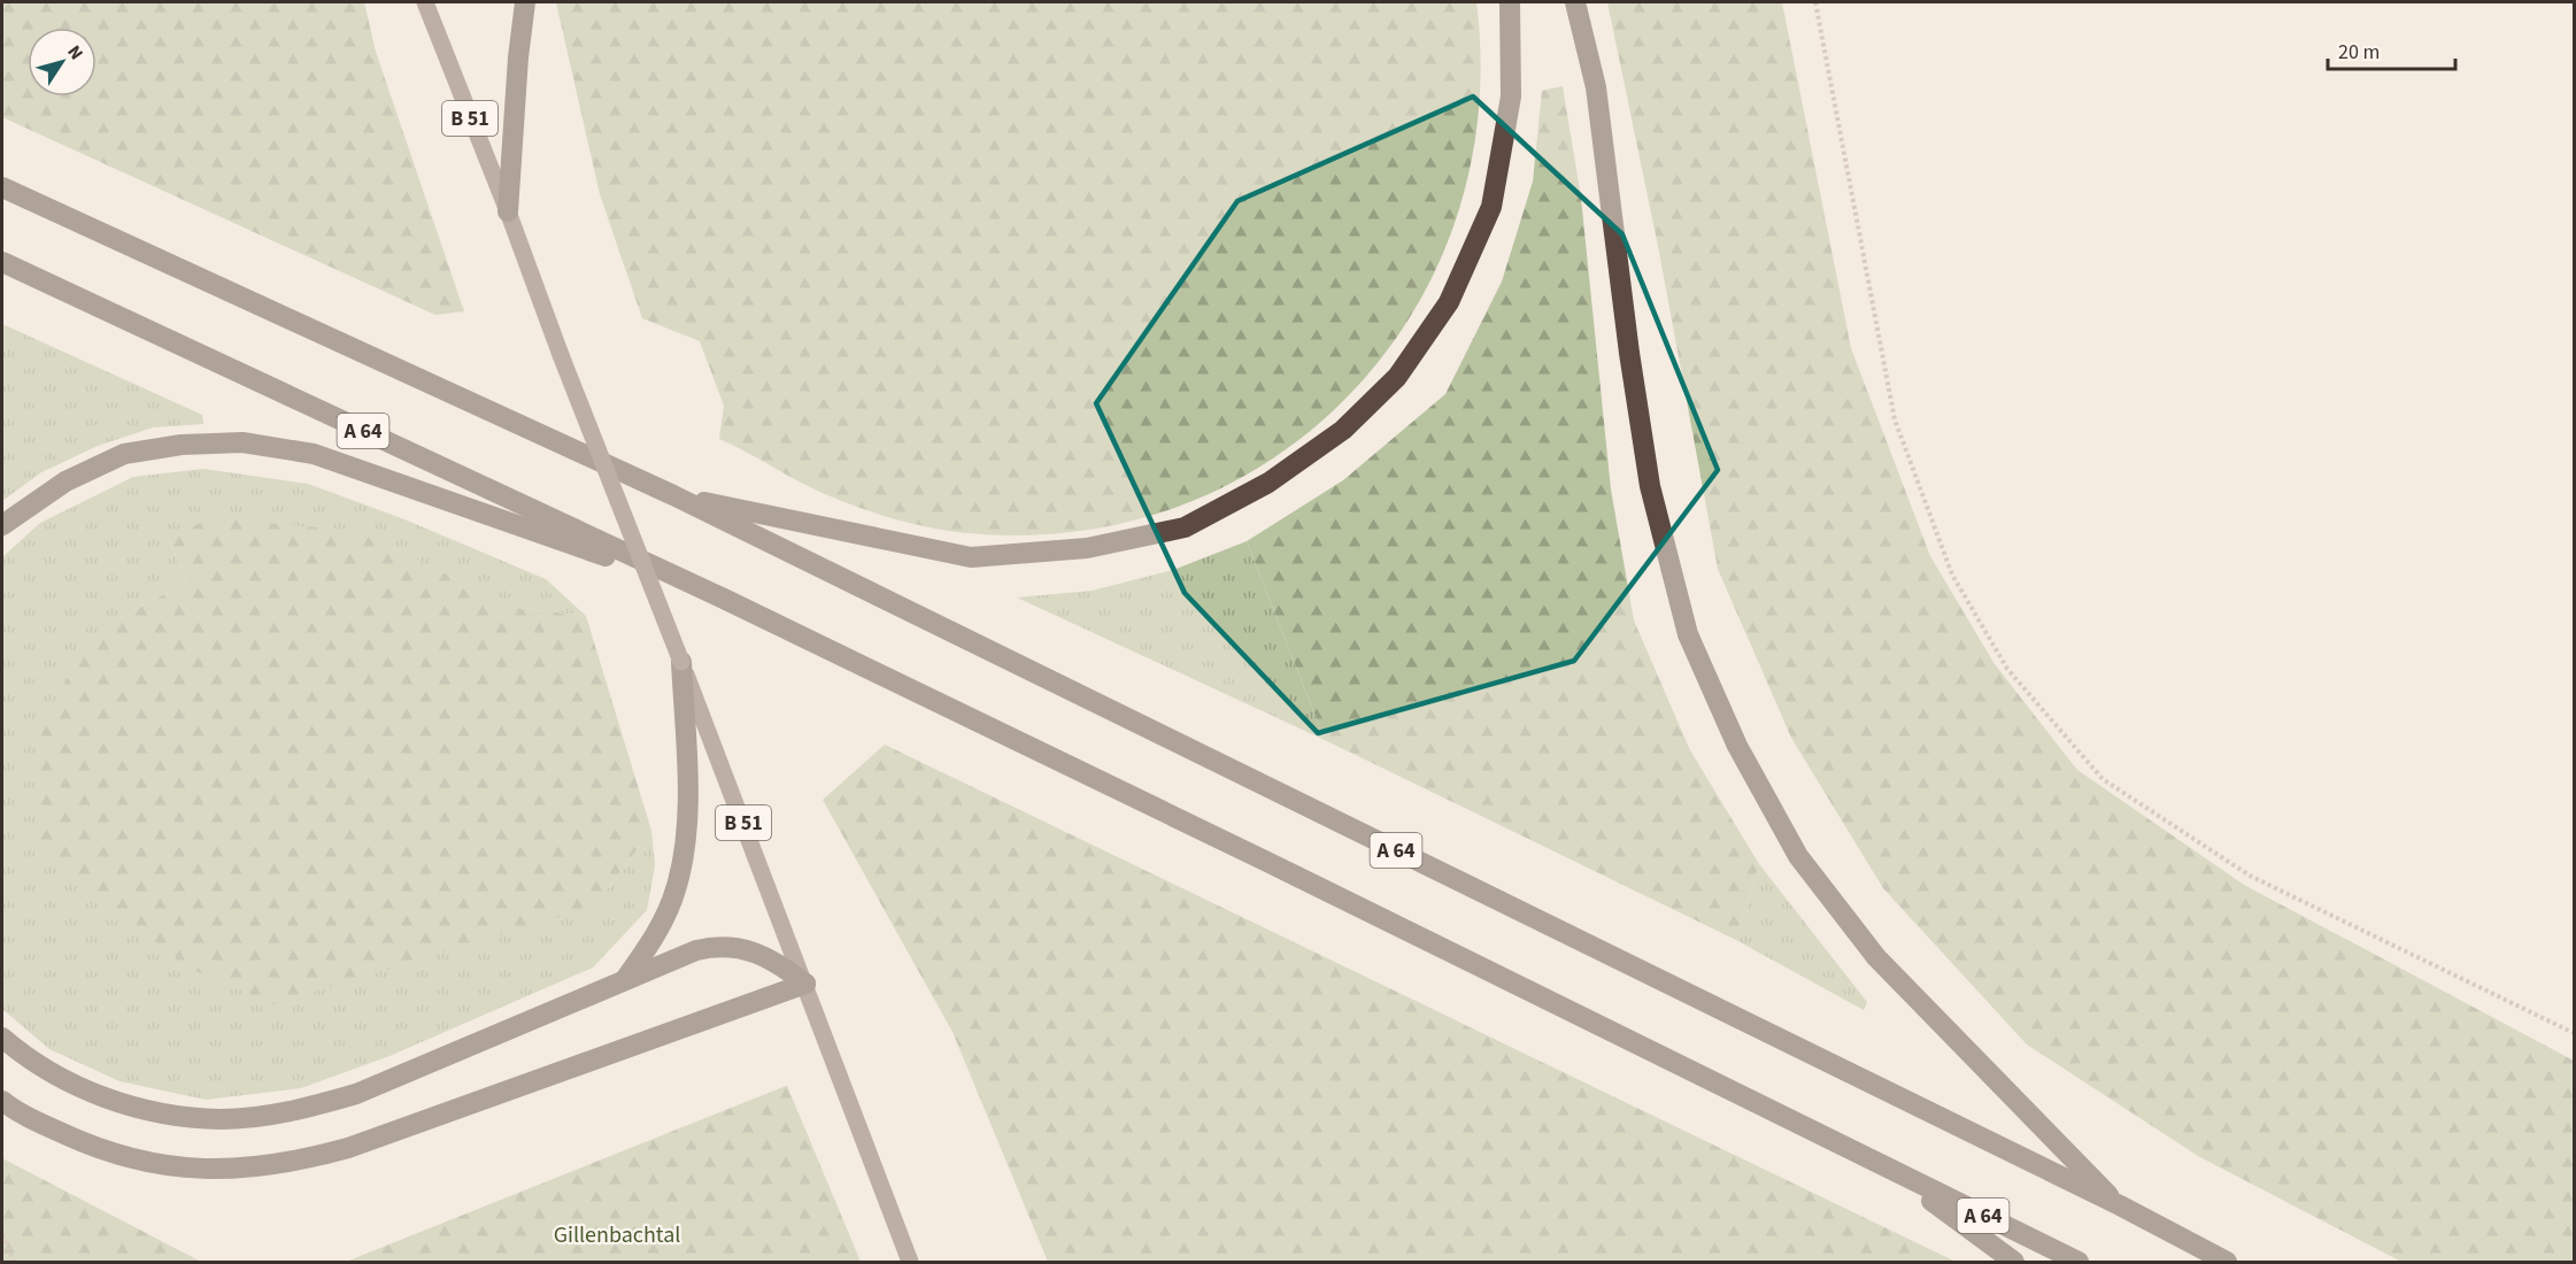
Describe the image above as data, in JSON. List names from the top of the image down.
{
  "streets": {
    "highway": ["A 64"],
    "main road": ["B 51"]
  },
  "parks": ["Gillenbachtal"],
  "scale_bar": "20 m",
  "north": "top right"
}
